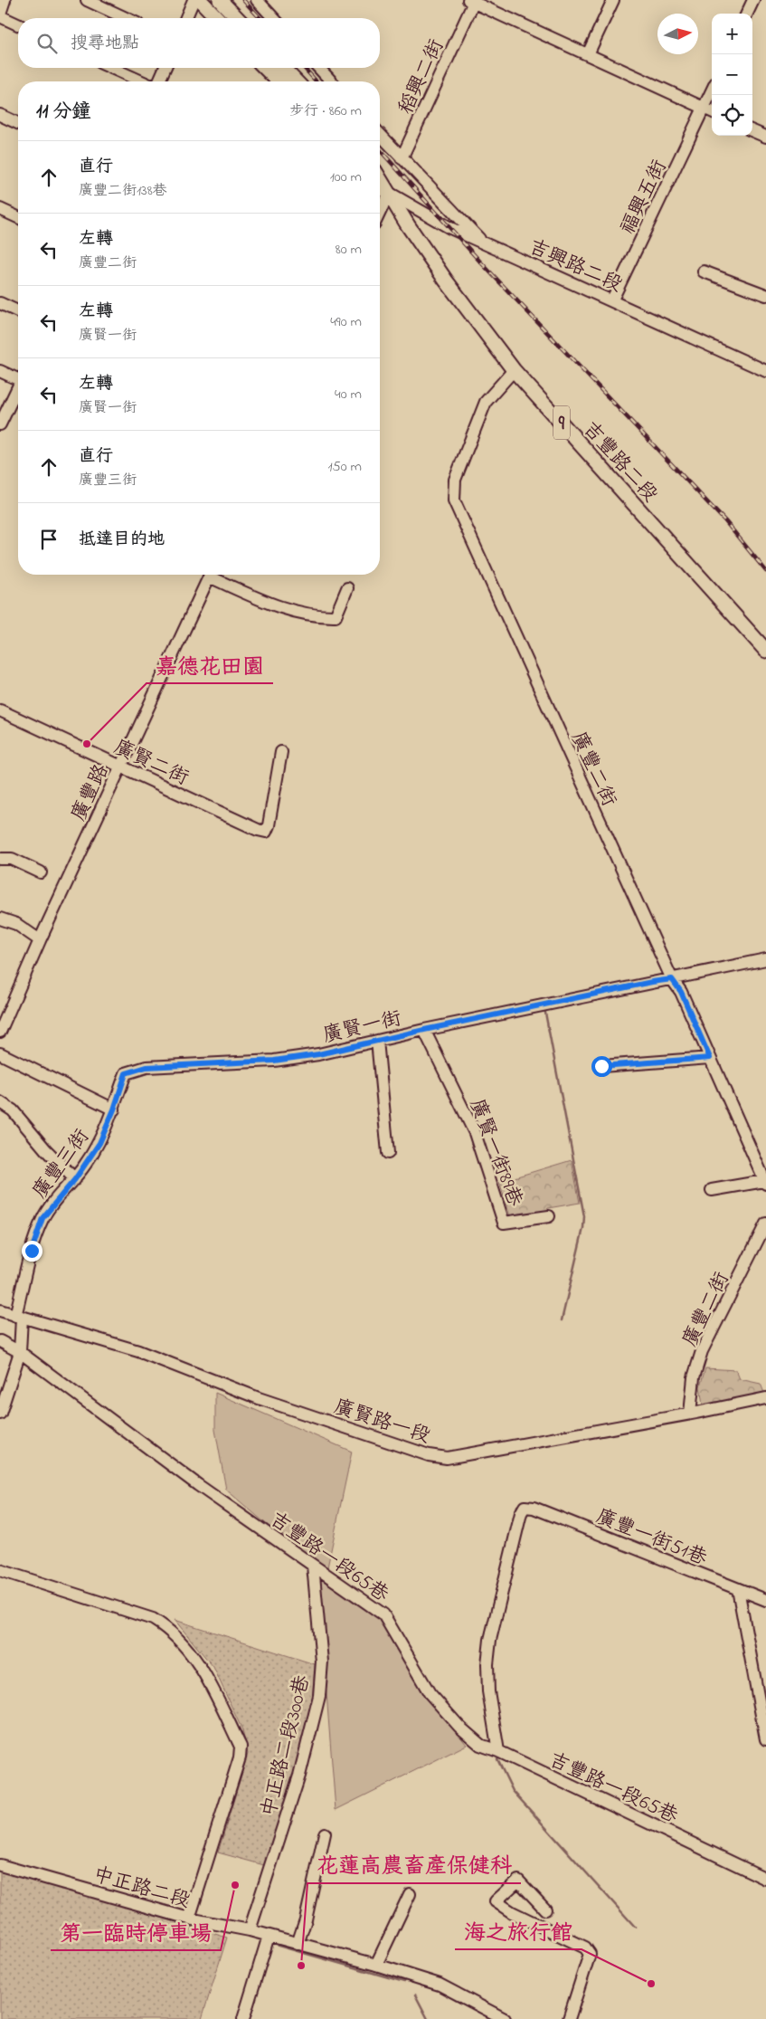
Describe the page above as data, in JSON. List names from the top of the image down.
{
  "streets": {
    "main road": ["9", "吉豐路二段"],
    "street": [
      "稻興二街",
      "福興五街",
      "吉興路二段",
      "廣賢二街",
      "廣豐二街",
      "廣豐路",
      "廣賢一街",
      "廣賢一街89巷",
      "廣豐三街",
      "廣賢路一段",
      "廣豐一街51巷",
      "吉豐路一段65巷",
      "中正路二段300巷",
      "中正路二段"
    ]
  },
  "crossings": [
    ["福興五街", "吉興路二段"],
    ["吉興路二段", "吉豐路二段"],
    ["吉豐路二段", "廣豐二街"],
    ["廣賢二街", "廣豐路"],
    ["廣豐二街", "廣賢一街"],
    ["廣豐二街", "廣賢路一段"],
    ["廣賢一街", "廣賢一街89巷"],
    ["廣賢一街", "廣豐三街"],
    ["廣豐三街", "廣賢路一段"],
    ["廣豐三街", "吉豐路一段65巷"],
    ["廣豐一街51巷", "吉豐路一段65巷"],
    ["吉豐路一段65巷", "中正路二段300巷"],
    ["中正路二段300巷", "中正路二段"]
  ],
  "places": [
    "嘉德花田園",
    "第一臨時停車場",
    "花蓮高農畜產保健科",
    "海之旅行館"
  ],
  "north": "right",
  "page": {
    "map_buttons": ["+", "−"],
    "search": "搜尋地點",
    "heading": ["11 分鐘", "步行 · 860 m"],
    "list": [
      ["直行", "廣豐二街138巷", "100 m"],
      ["左轉", "廣豐二街", "80 m"],
      ["左轉", "廣賢一街", "490 m"],
      ["左轉", "廣賢一街", "40 m"],
      ["直行", "廣豐三街", "150 m"],
      "抵達目的地"
    ]
  }
}
